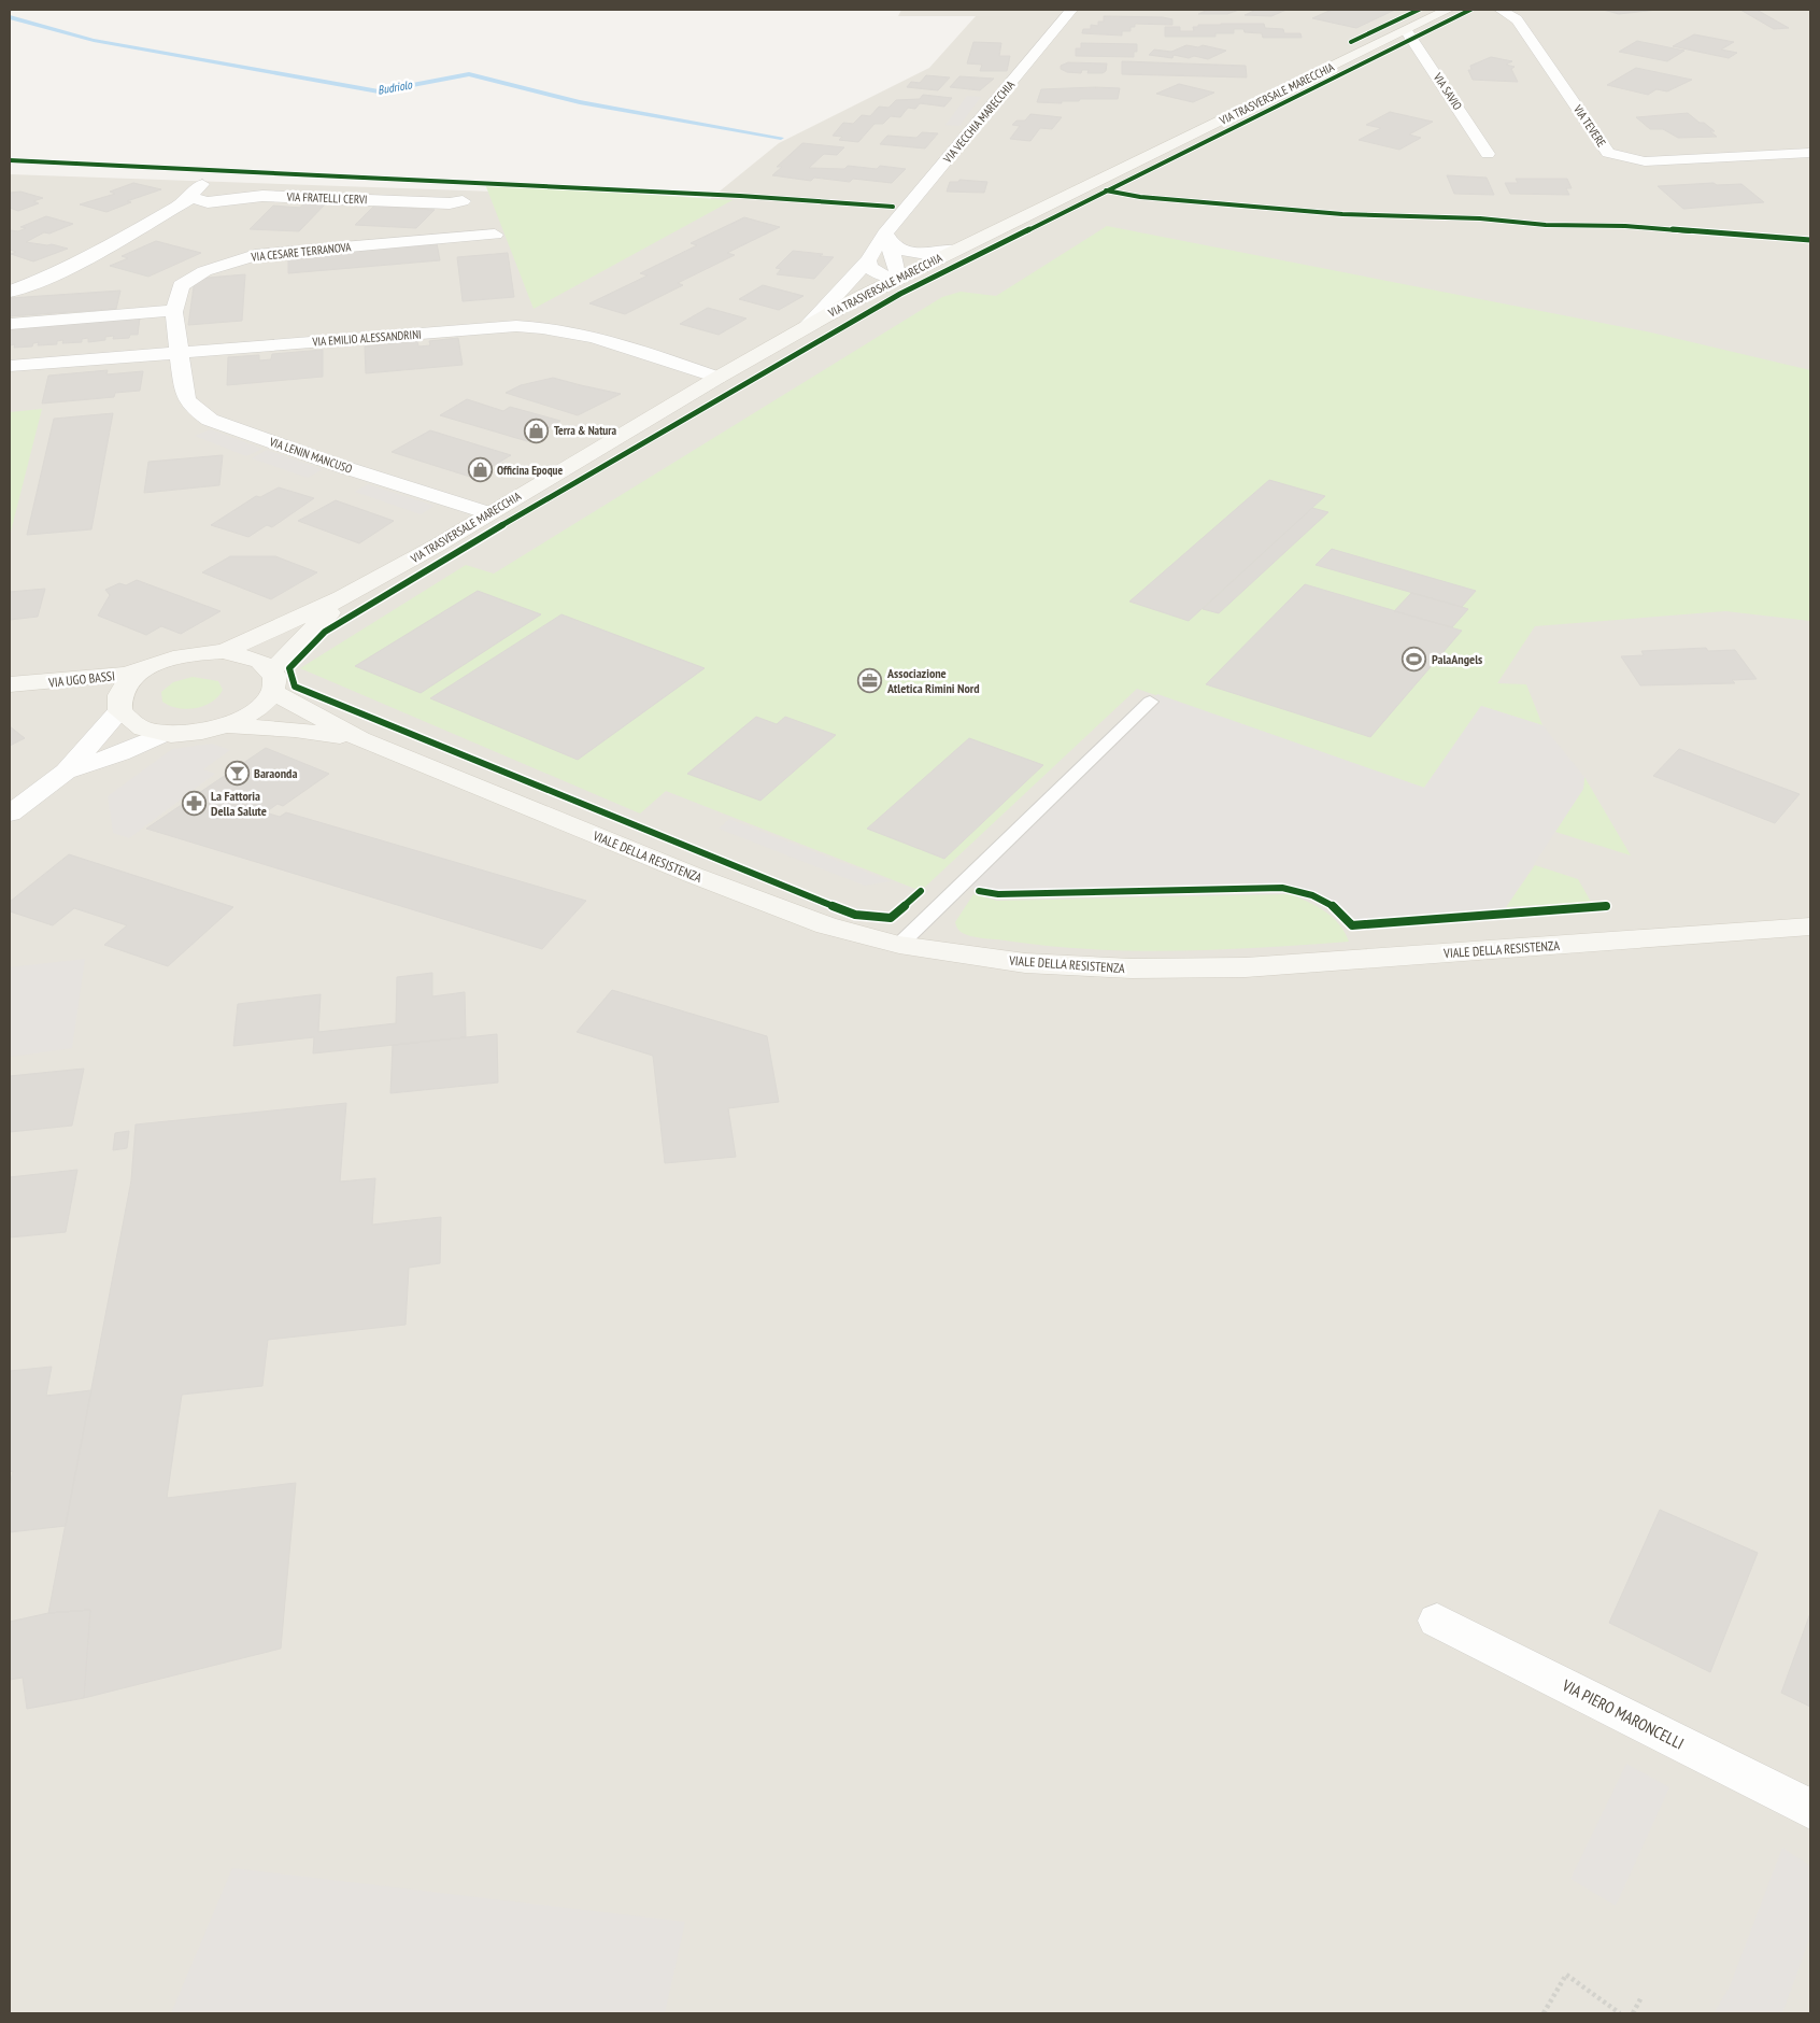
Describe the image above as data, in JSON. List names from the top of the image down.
{
  "streets": {
    "street": [
      "VIA SAVIO",
      "VIA TRASVERSALE MARECCHIA",
      "VIA VECCHIA MARECCHIA",
      "VIA TEVERE",
      "VIA FRATELLI CERVI",
      "VIA CESARE TERRANOVA",
      "VIA EMILIO ALESSANDRINI",
      "VIA LENIN MANCUSO",
      "VIA UGO BASSI",
      "VIALE DELLA RESISTENZA",
      "VIA PIERO MARONCELLI"
    ]
  },
  "crossings": [
    ["VIA SAVIO", "VIA TRASVERSALE MARECCHIA"],
    ["VIA TRASVERSALE MARECCHIA", "VIA VECCHIA MARECCHIA"],
    ["VIA TRASVERSALE MARECCHIA", "VIA EMILIO ALESSANDRINI"],
    ["VIA TRASVERSALE MARECCHIA", "VIA LENIN MANCUSO"],
    ["VIA TRASVERSALE MARECCHIA", "VIA UGO BASSI"],
    ["VIA TRASVERSALE MARECCHIA", "VIALE DELLA RESISTENZA"],
    ["VIA CESARE TERRANOVA", "VIA EMILIO ALESSANDRINI"],
    ["VIA CESARE TERRANOVA", "VIA LENIN MANCUSO"],
    ["VIA EMILIO ALESSANDRINI", "VIA LENIN MANCUSO"],
    ["VIA UGO BASSI", "VIALE DELLA RESISTENZA"]
  ],
  "water": ["Budriolo"],
  "places": {
    "shop": ["Terra & Natura", "Officina Epoque"],
    "sports": ["PalaAngels"],
    "office": ["Associazione Atletica Rimini Nord"],
    "bar": ["Baraonda"],
    "pharmacy": ["La Fattoria Della Salute"]
  }
}
